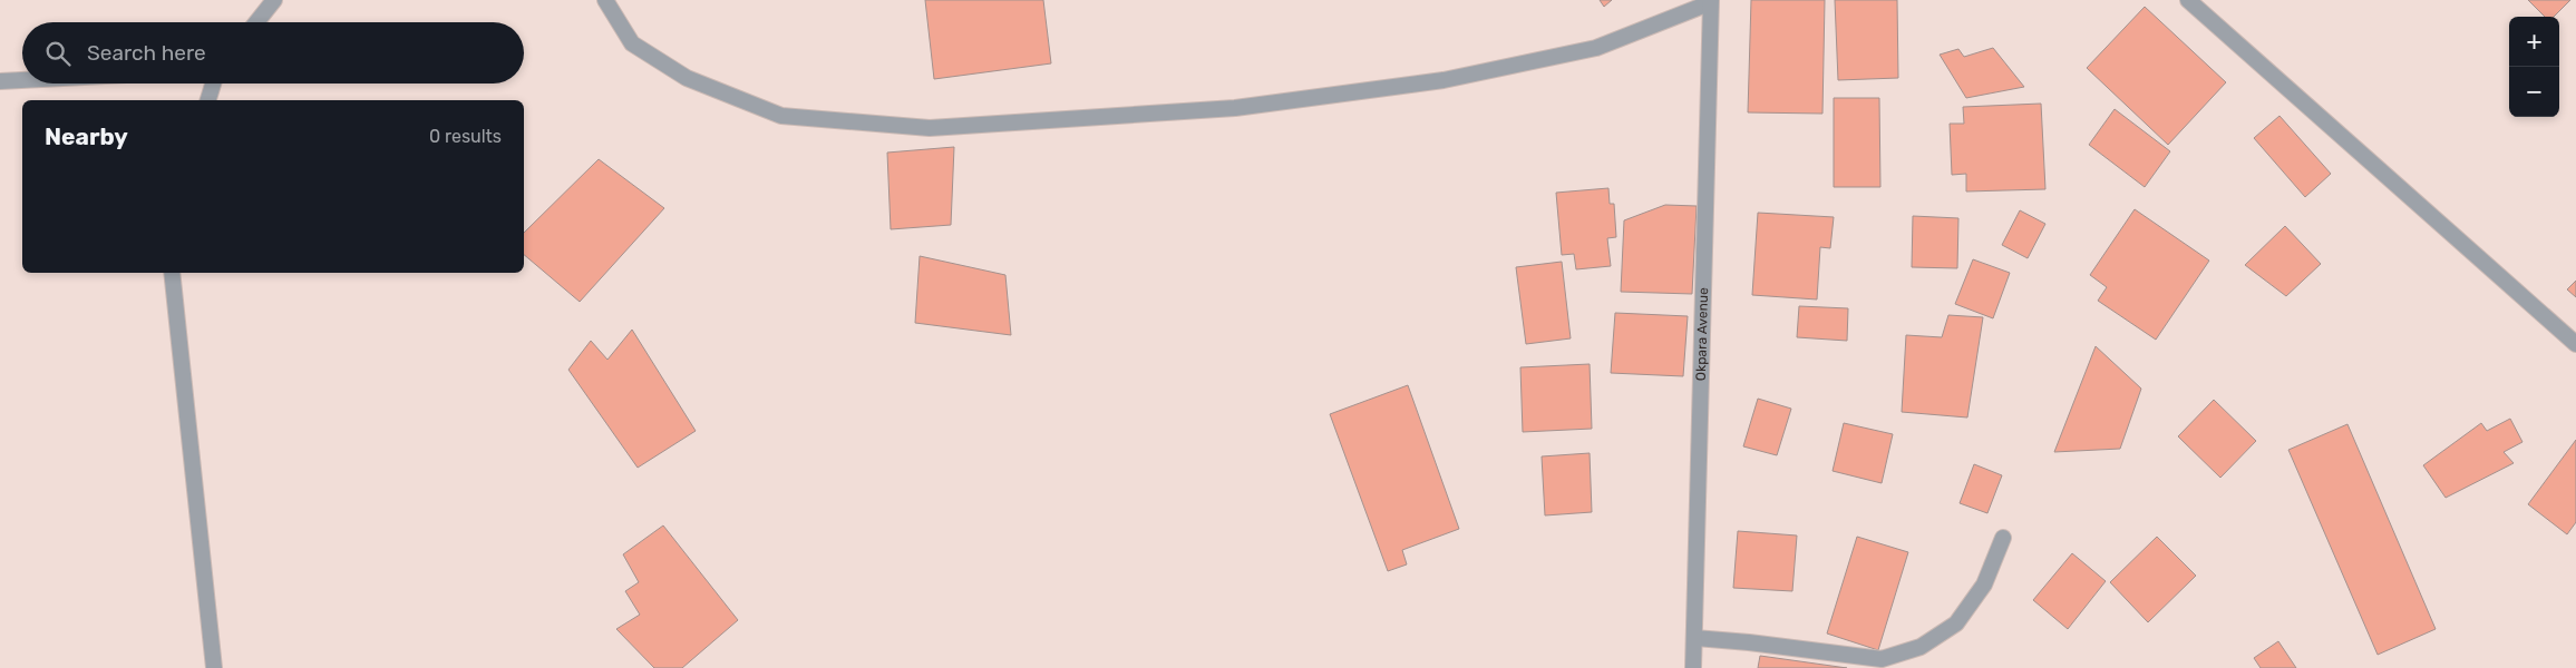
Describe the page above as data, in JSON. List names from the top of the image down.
{
  "streets": {
    "street": ["Okpara Avenue"]
  },
  "page": {
    "map_buttons": ["+", "−"],
    "search": "Search here",
    "heading": ["Nearby", "0 results"]
  }
}
